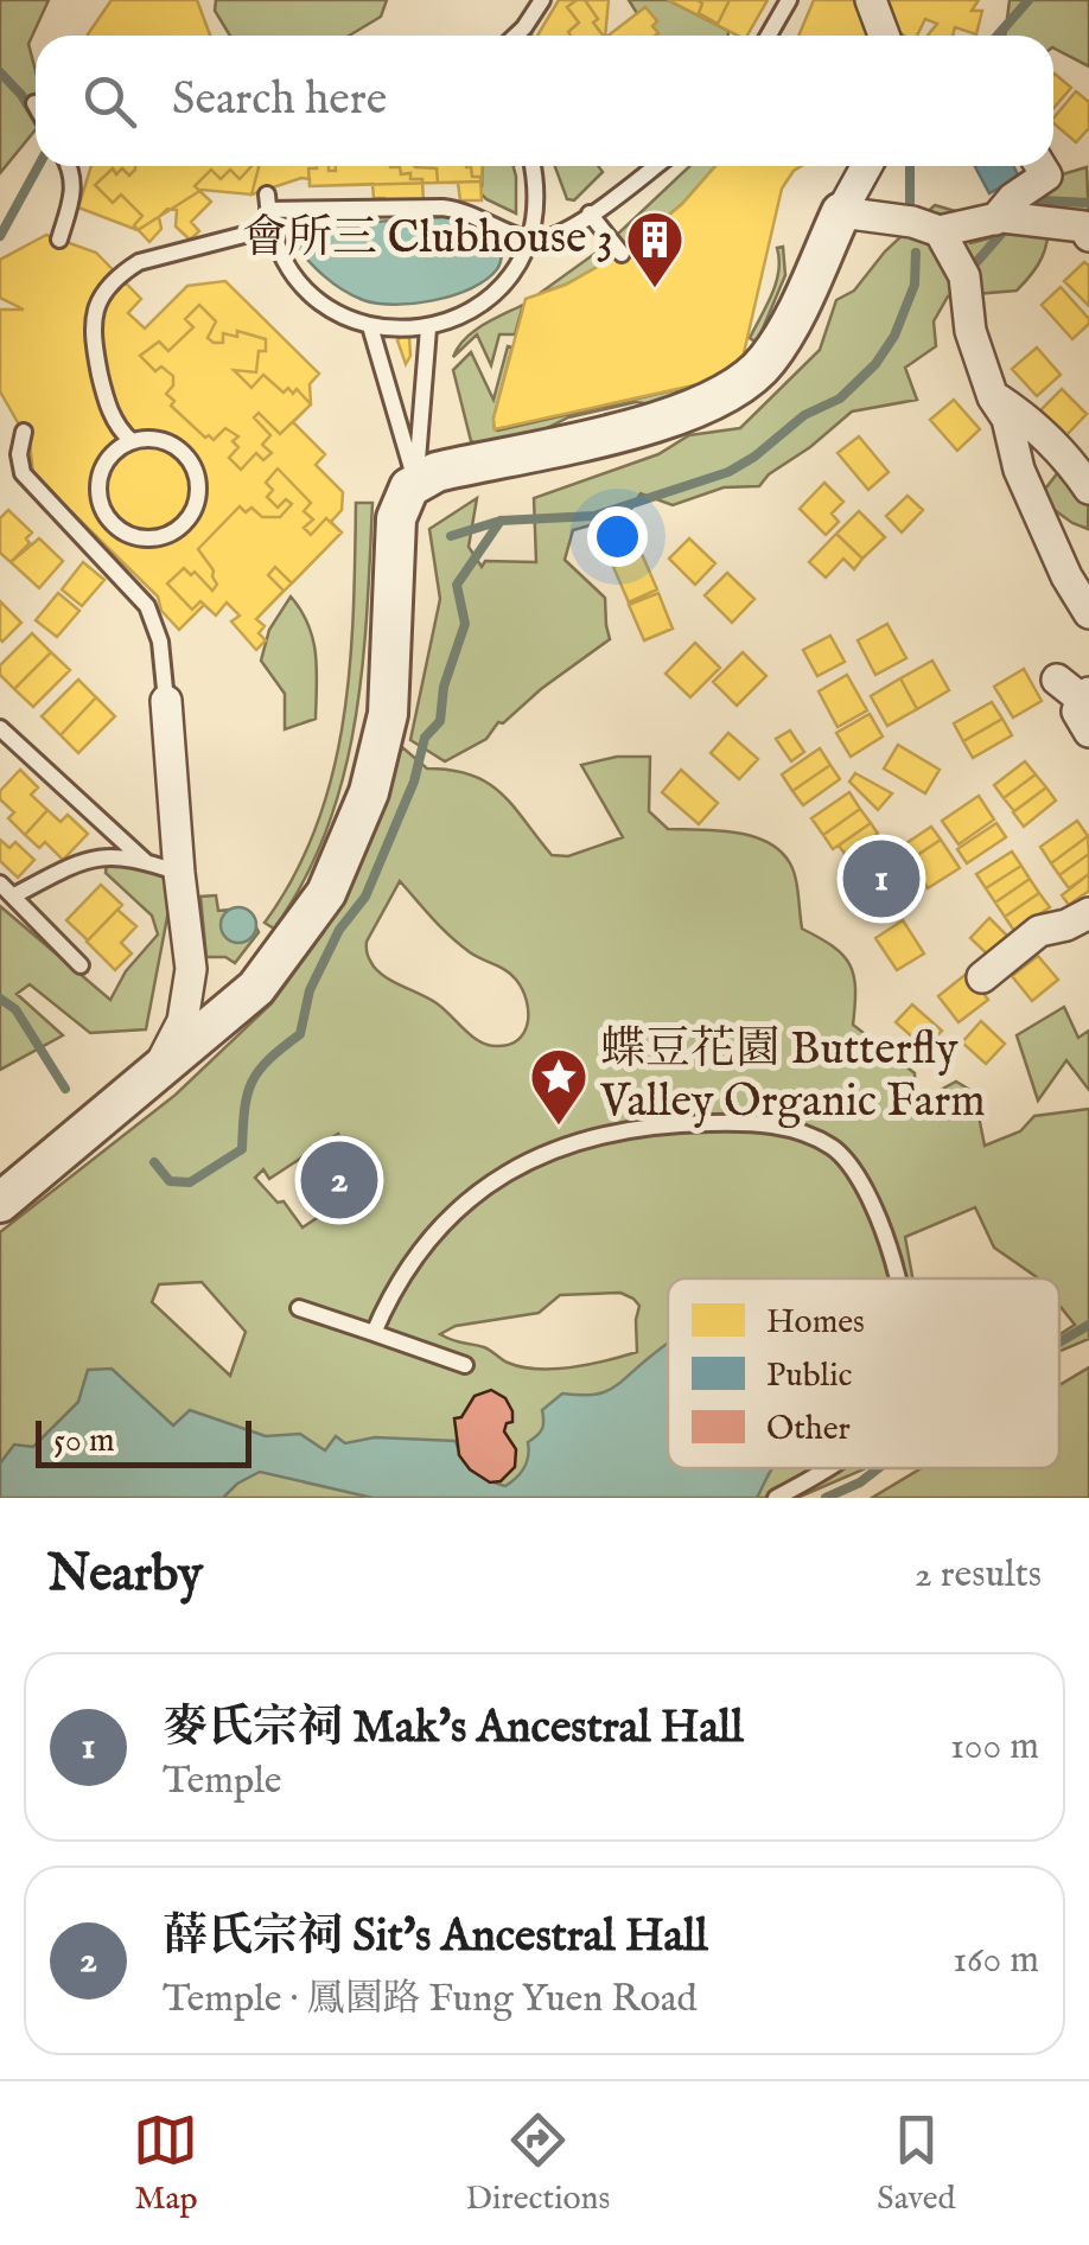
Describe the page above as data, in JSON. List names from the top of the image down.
{
  "places": {
    "building": ["會所三 Clubhouse 3"],
    "place": ["蝶豆花園 Butterfly Valley Organic Farm"]
  },
  "legend": ["Homes", "Public", "Other"],
  "scale_bar": "50 m",
  "page": {
    "search": "Search here",
    "pins": ["1", "2"],
    "scale": "50 m",
    "heading": ["Nearby", "2 results"],
    "list": [
      {
        "mark": "1",
        "name": "麥氏宗祠 Mak's Ancestral Hall",
        "note": "Temple",
        "value": "100 m"
      },
      {
        "mark": "2",
        "name": "薛氏宗祠 Sit's Ancestral Hall",
        "note": "Temple · 鳳園路 Fung Yuen Road",
        "value": "160 m"
      }
    ],
    "nav": ["Map", "Directions", "Saved"]
  }
}
